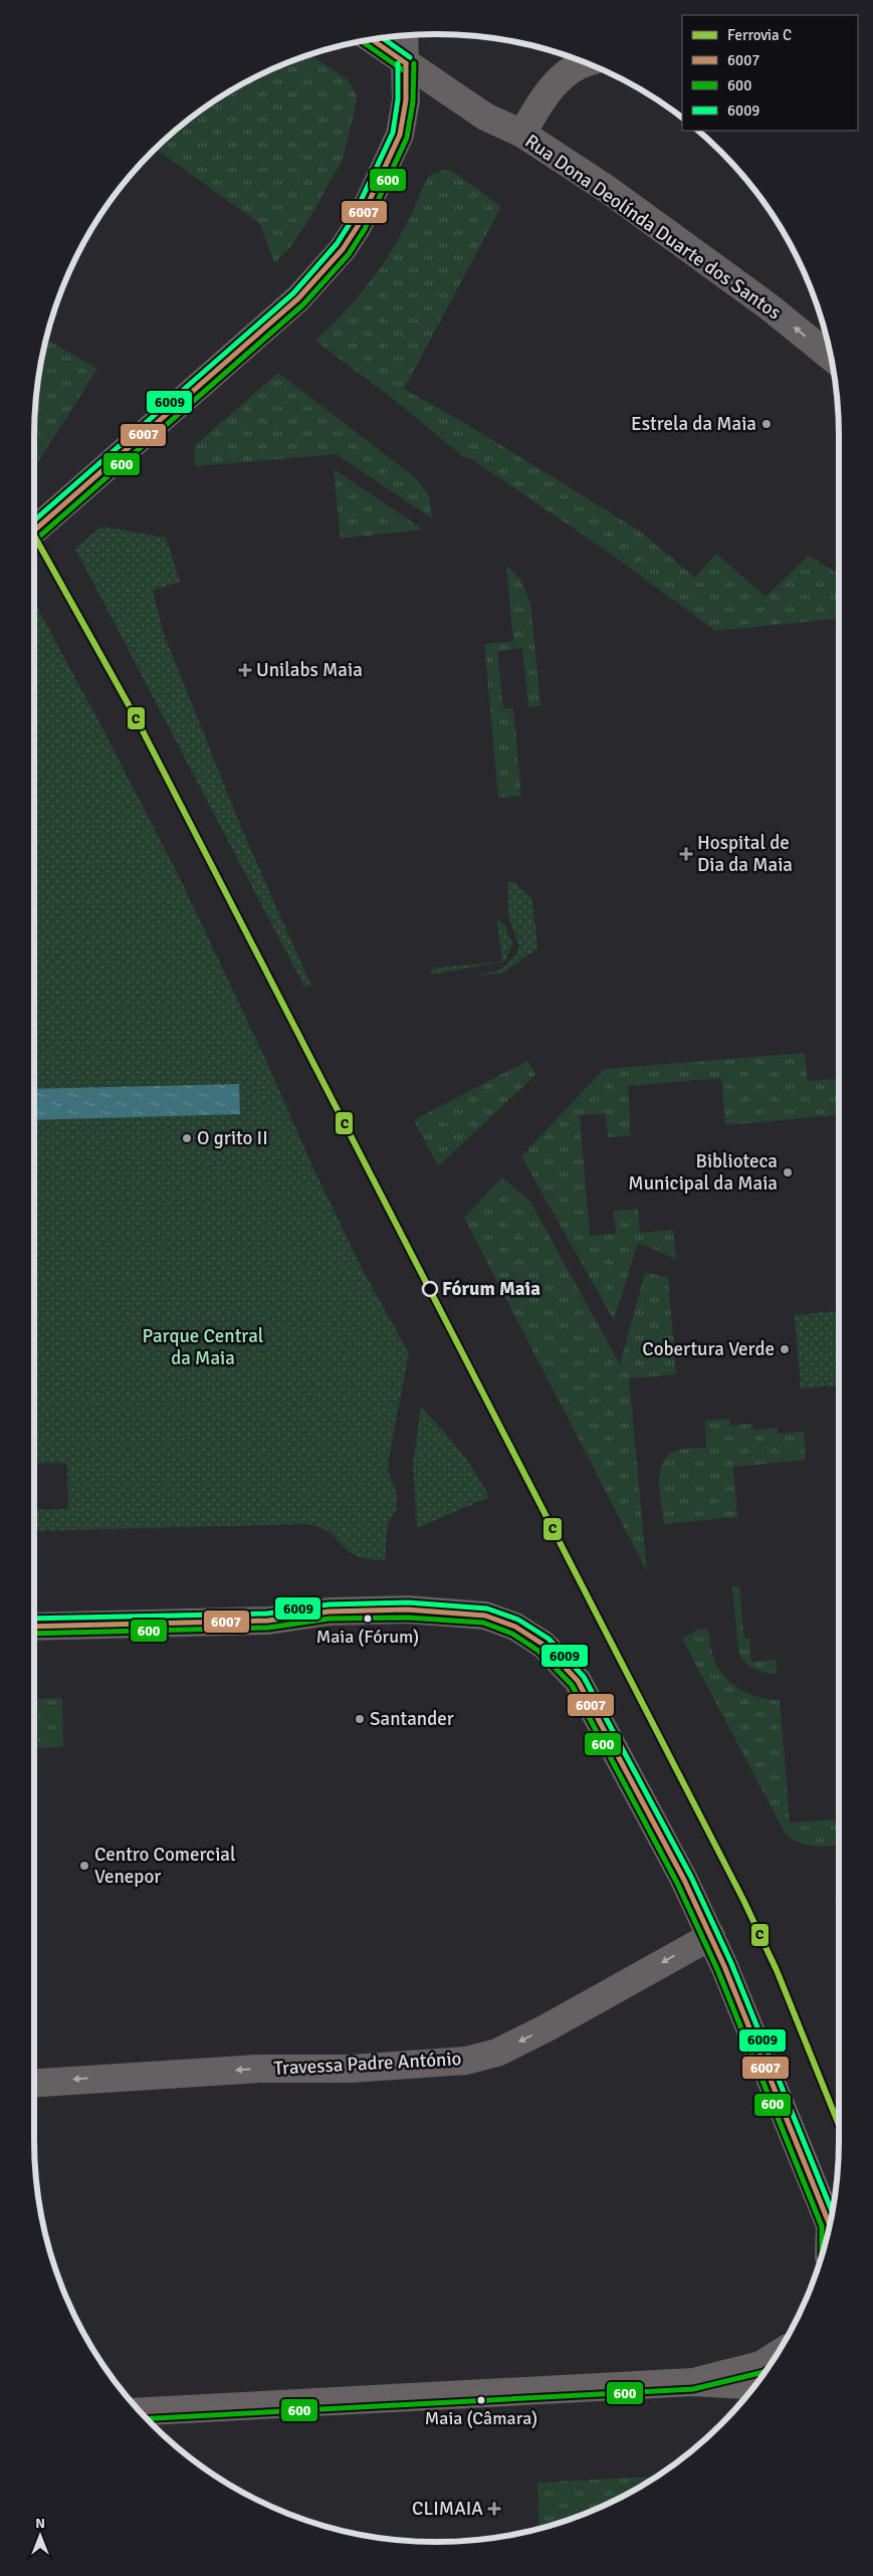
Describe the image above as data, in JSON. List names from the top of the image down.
{
  "streets": {
    "street": ["Rua Dona Deolínda Duarte dos Santos", "Travessa Padre António"]
  },
  "one_way": ["Rua Dona Deolínda Duarte dos Santos", "Travessa Padre António"],
  "parks": ["Parque Central da Maia"],
  "places": {
    "other": [
      "Estrela da Maia",
      "O grito II",
      "Biblioteca Municipal da Maia",
      "Fórum Maia",
      "Cobertura Verde",
      "Maia (Fórum)",
      "Santander",
      "Centro Comercial Venepor",
      "Maia (Câmara)"
    ],
    "health": ["Unilabs Maia", "Hospital de Dia da Maia", "CLIMAIA"]
  },
  "lines": [
    "transit line 6009",
    "transit line 6007",
    "transit line 600",
    "rail line C"
  ],
  "legend": [
    "Ferrovia C",
    "6007",
    "600",
    "6009"
  ],
  "north": "top"
}
